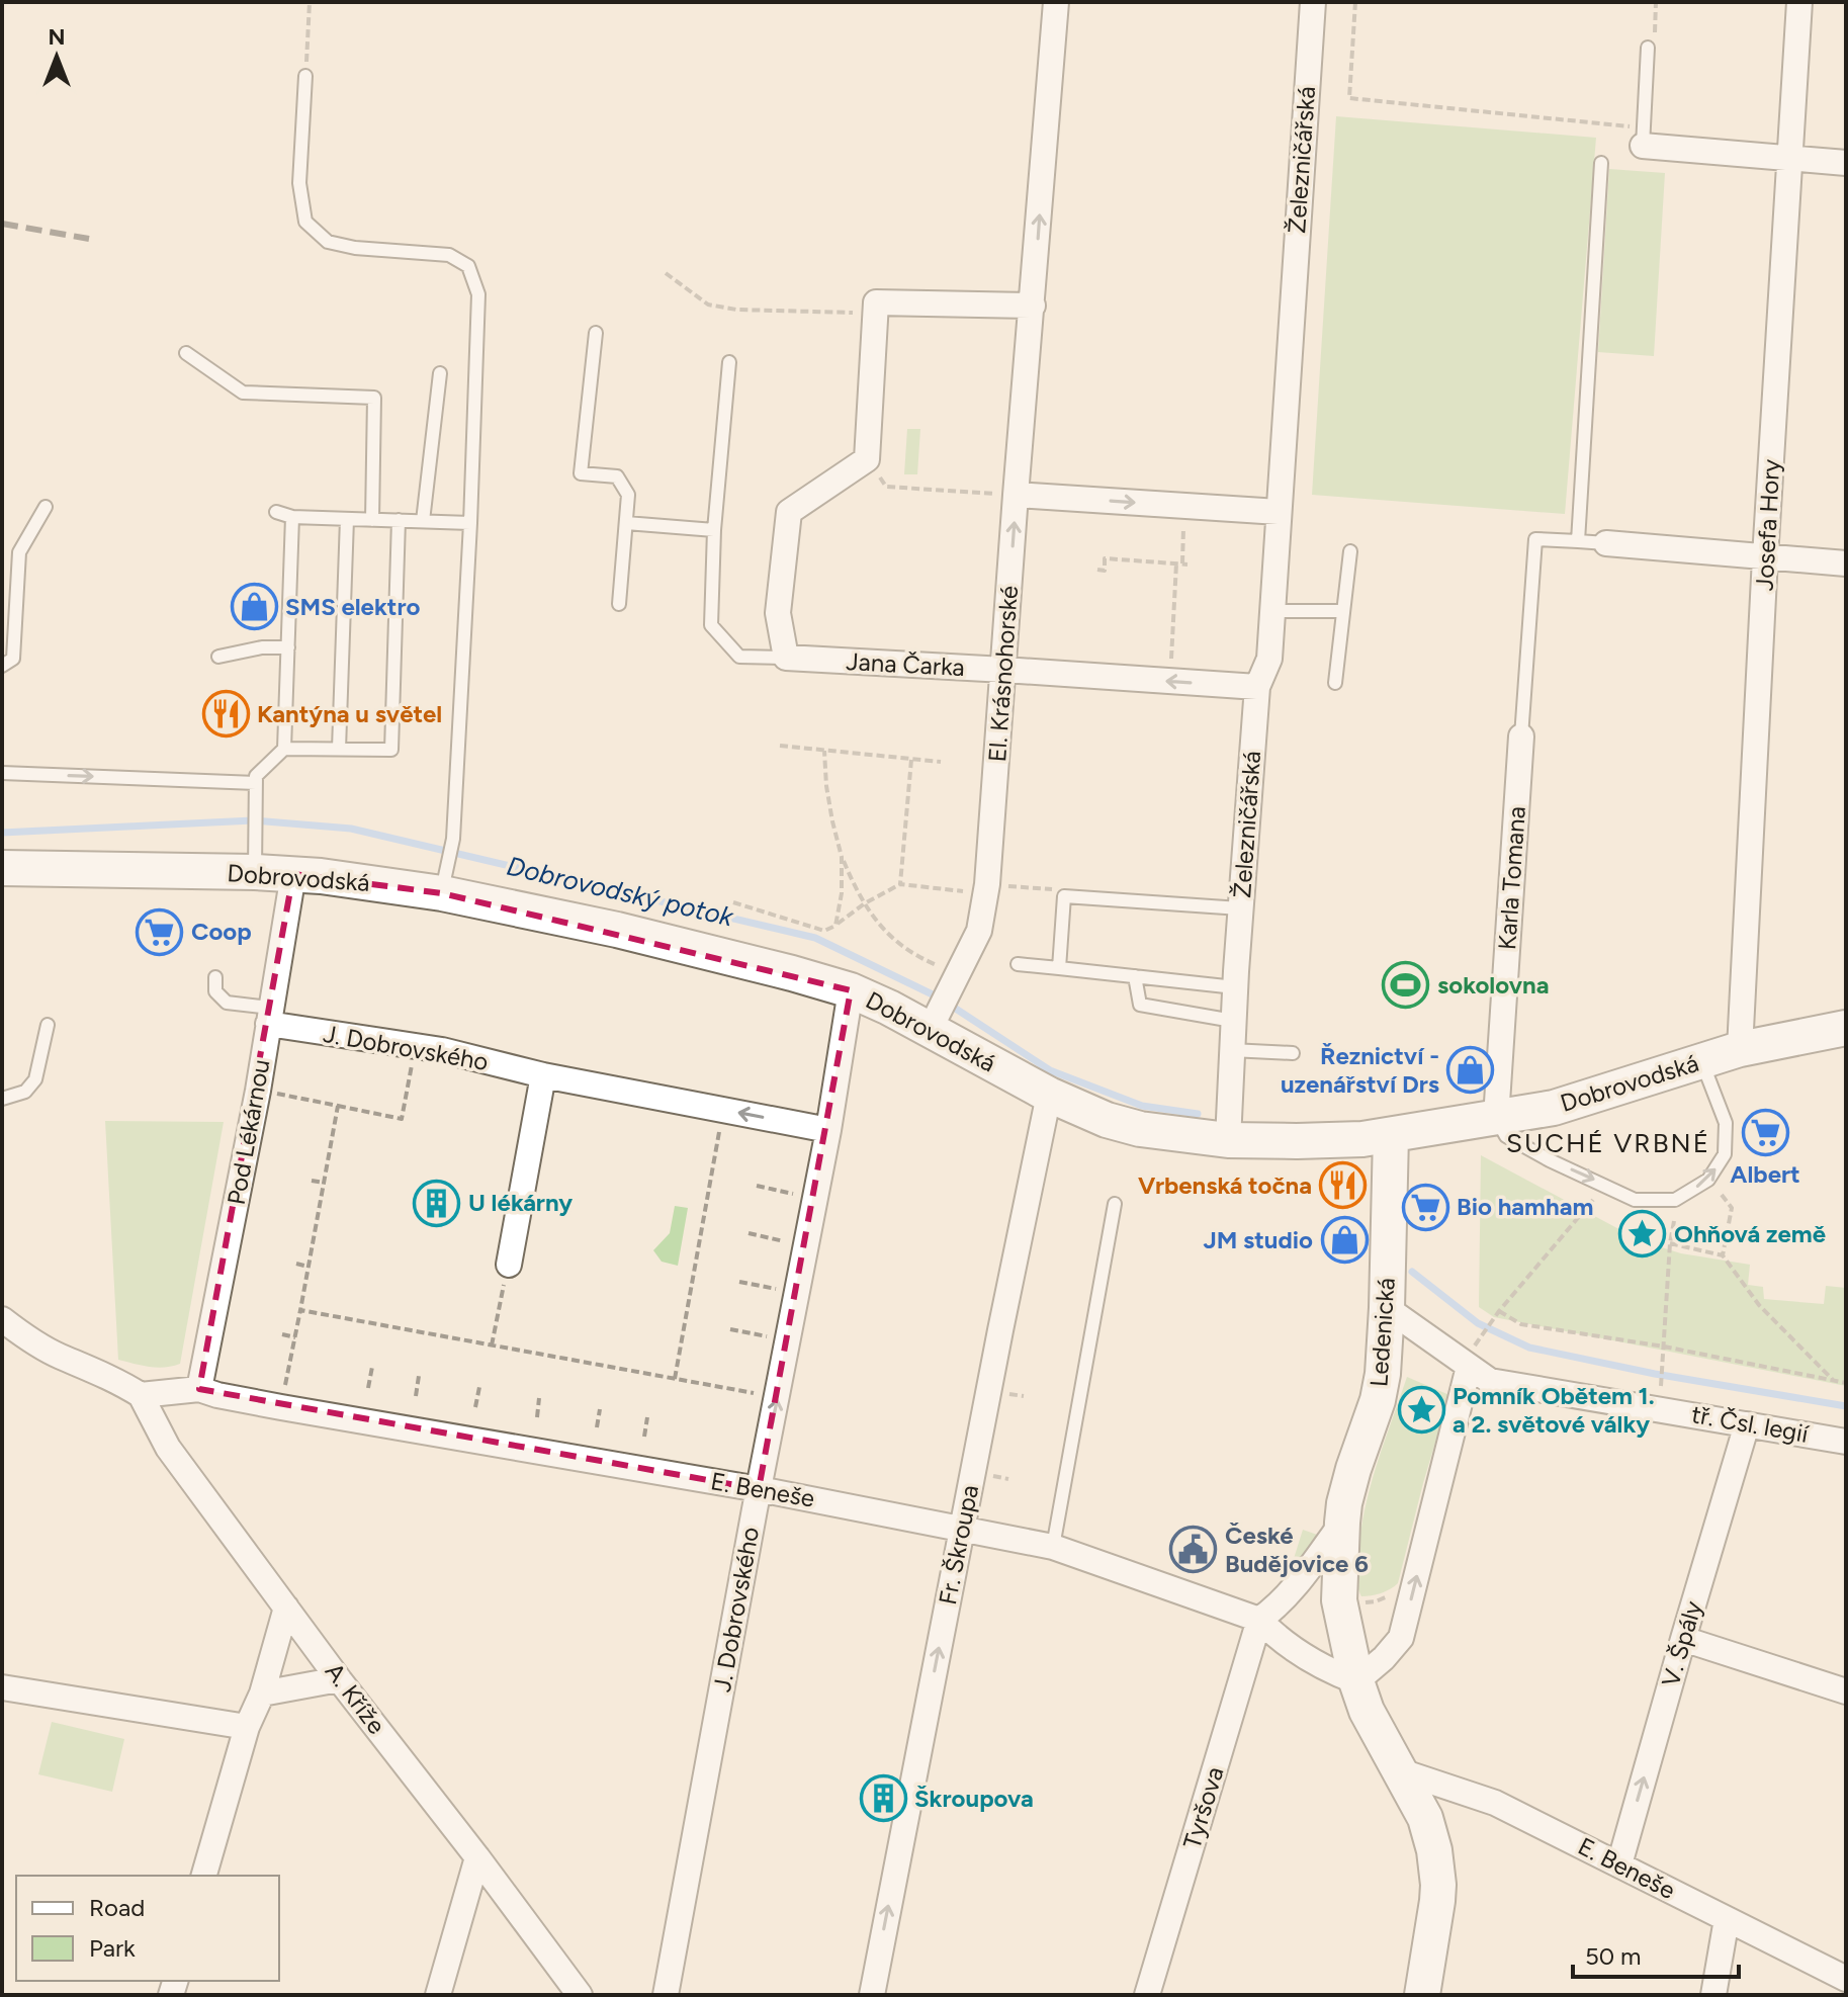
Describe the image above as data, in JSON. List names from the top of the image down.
{
  "streets": {
    "main road": ["Dobrovodská", "Ledenická"],
    "street": [
      "Železničářská",
      "Josefa Hory",
      "Jana Čarka",
      "El. Krásnohorské",
      "Karla Tomana",
      "J. Dobrovského",
      "Pod Lékárnou",
      "tř. Čsl. legií",
      "E. Beneše",
      "Fr. Škroupa",
      "V. Špály",
      "A. Kříže",
      "Tyršova"
    ]
  },
  "crossings": [
    ["Železničářská", "Jana Čarka"],
    ["Železničářská", "Dobrovodská"],
    ["Josefa Hory", "Dobrovodská"],
    ["Jana Čarka", "El. Krásnohorské"],
    ["El. Krásnohorské", "Dobrovodská"],
    ["Dobrovodská", "Karla Tomana"],
    ["Dobrovodská", "J. Dobrovského"],
    ["Dobrovodská", "Pod Lékárnou"],
    ["Dobrovodská", "Ledenická"],
    ["Dobrovodská", "Fr. Škroupa"],
    ["J. Dobrovského", "Pod Lékárnou"],
    ["J. Dobrovského", "E. Beneše"],
    ["Pod Lékárnou", "E. Beneše"],
    ["Ledenická", "tř. Čsl. legií"],
    ["Ledenická", "E. Beneše"],
    ["Ledenická", "Tyršova"],
    ["tř. Čsl. legií", "V. Špály"],
    ["E. Beneše", "Fr. Škroupa"],
    ["E. Beneše", "V. Špály"],
    ["E. Beneše", "A. Kříže"],
    ["E. Beneše", "Tyršova"]
  ],
  "one_way": ["El. Krásnohorské", "Fr. Škroupa", "V. Špály"],
  "districts": ["SUCHÉ VRBNÉ"],
  "water": ["Dobrovodský potok"],
  "places": {
    "shop": ["SMS elektro", "Řeznictví - uzenářství Drs", "JM studio"],
    "restaurant": ["Kantýna u světel", "Vrbenská točna"],
    "supermarket": ["Coop", "Albert", "Bio hamham"],
    "sports": ["sokolovna"],
    "building": ["U lékárny", "Škroupova"],
    "place": ["Ohňová země", "Pomník Obětem 1. a 2. světové války"],
    "public building": ["České Budějovice 6"]
  },
  "legend": ["Road", "Park"],
  "scale_bar": "50 m",
  "north": "top"
}
